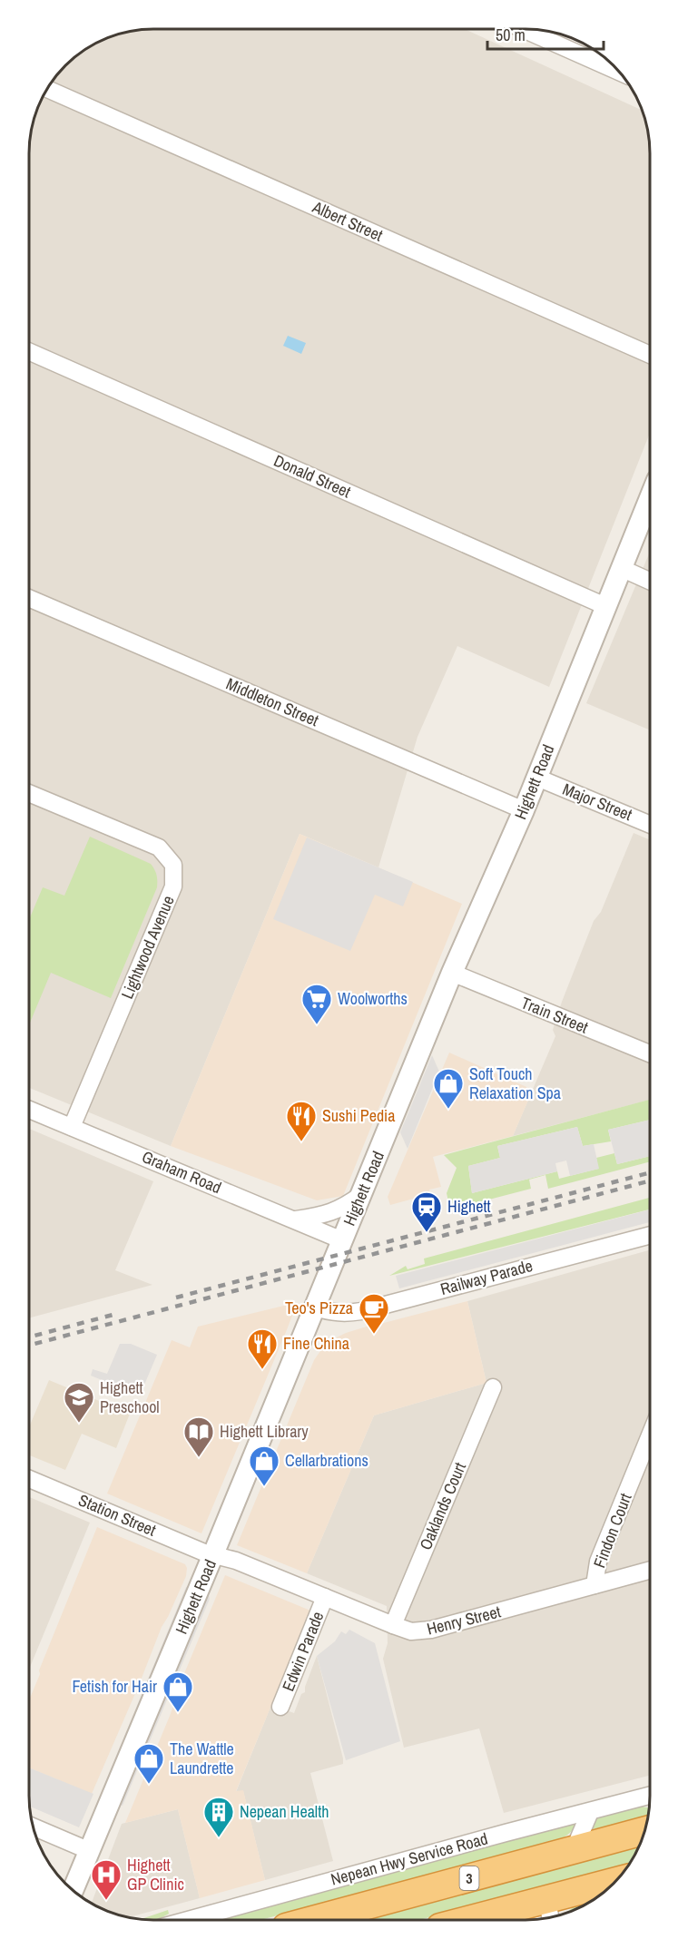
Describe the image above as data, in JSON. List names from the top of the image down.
{
  "streets": {
    "highway": ["3"],
    "street": [
      "Albert Street",
      "Donald Street",
      "Middleton Street",
      "Highett Road",
      "Major Street",
      "Lightwood Avenue",
      "Train Street",
      "Graham Road",
      "Railway Parade",
      "Oaklands Court",
      "Station Street",
      "Findon Court",
      "Henry Street",
      "Edwin Parade",
      "Nepean Hwy Service Road"
    ]
  },
  "crossings": [
    ["Donald Street", "Highett Road"],
    ["Middleton Street", "Highett Road"],
    ["Highett Road", "Major Street"],
    ["Highett Road", "Train Street"],
    ["Highett Road", "Graham Road"],
    ["Highett Road", "Railway Parade"],
    ["Highett Road", "Station Street"],
    ["Highett Road", "Henry Street"],
    ["Lightwood Avenue", "Graham Road"],
    ["Oaklands Court", "Henry Street"],
    ["Station Street", "Henry Street"],
    ["Findon Court", "Henry Street"],
    ["Henry Street", "Edwin Parade"]
  ],
  "places": {
    "supermarket": ["Woolworths"],
    "shop": [
      "Soft Touch Relaxation Spa",
      "Cellarbrations",
      "Fetish for Hair",
      "The Wattle Laundrette"
    ],
    "restaurant": ["Sushi Pedia", "Fine China"],
    "station": ["Highett"],
    "cafe": ["Teo's Pizza"],
    "school or university": ["Highett Preschool"],
    "library": ["Highett Library"],
    "building": ["Nepean Health"],
    "hospital": ["Highett GP Clinic"]
  },
  "scale_bar": "50 m"
}
